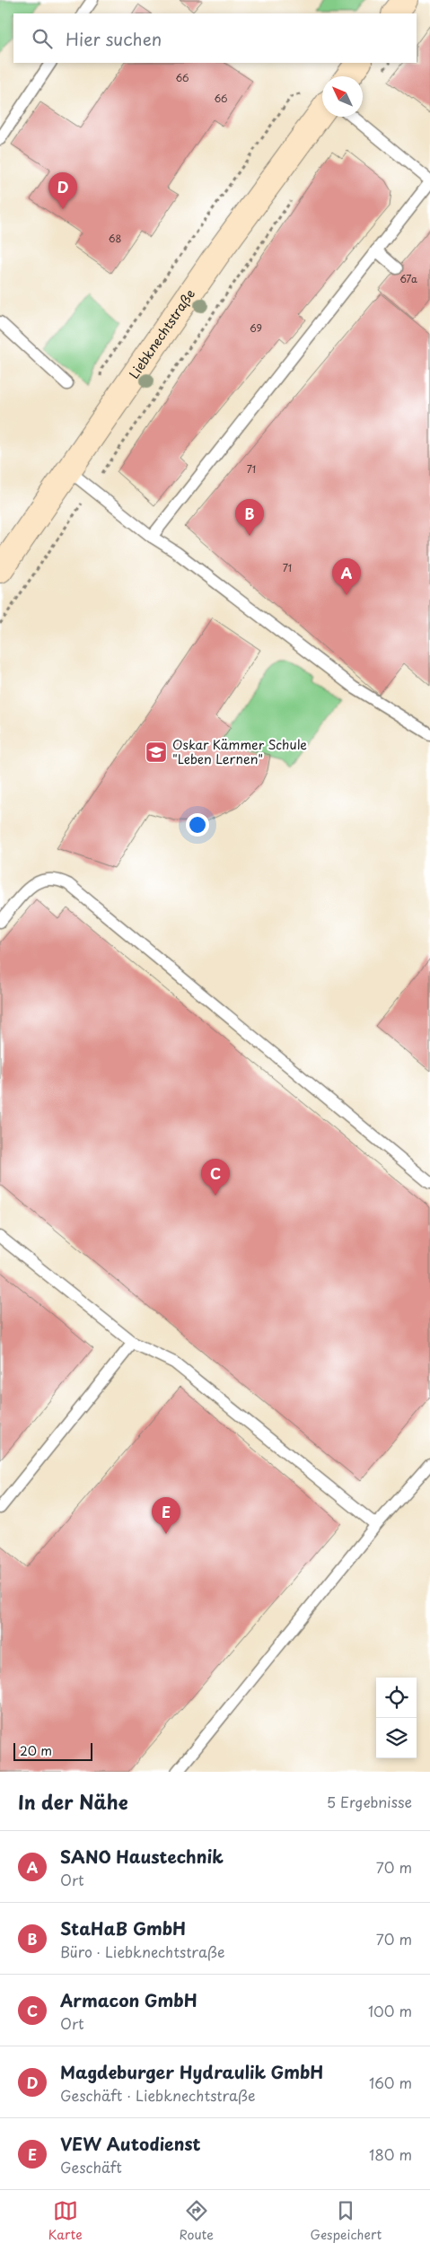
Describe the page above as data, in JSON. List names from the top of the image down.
{
  "streets": {
    "street": ["Liebknechtstraße"]
  },
  "places": {
    "school or university": ["Oskar Kämmer Schule \"Leben Lernen\""]
  },
  "house_numbers": [
    "66",
    "66",
    "68",
    "67a",
    "69",
    "71",
    "71"
  ],
  "scale_bar": "20 m",
  "north": "top left",
  "page": {
    "search": "Hier suchen",
    "pins": [
      "D",
      "B",
      "A",
      "C",
      "E"
    ],
    "scale": "20 m",
    "heading": ["In der Nähe", "5 Ergebnisse"],
    "list": [
      {
        "mark": "A",
        "name": "SANO Haustechnik",
        "note": "Ort",
        "value": "70 m"
      },
      {
        "mark": "B",
        "name": "StaHaB GmbH",
        "note": "Büro · Liebknechtstraße",
        "value": "70 m"
      },
      {
        "mark": "C",
        "name": "Armacon GmbH",
        "note": "Ort",
        "value": "100 m"
      },
      {
        "mark": "D",
        "name": "Magdeburger Hydraulik GmbH",
        "note": "Geschäft · Liebknechtstraße",
        "value": "160 m"
      },
      {
        "mark": "E",
        "name": "VEW Autodienst",
        "note": "Geschäft",
        "value": "180 m"
      }
    ],
    "nav": ["Karte", "Route", "Gespeichert"]
  }
}
